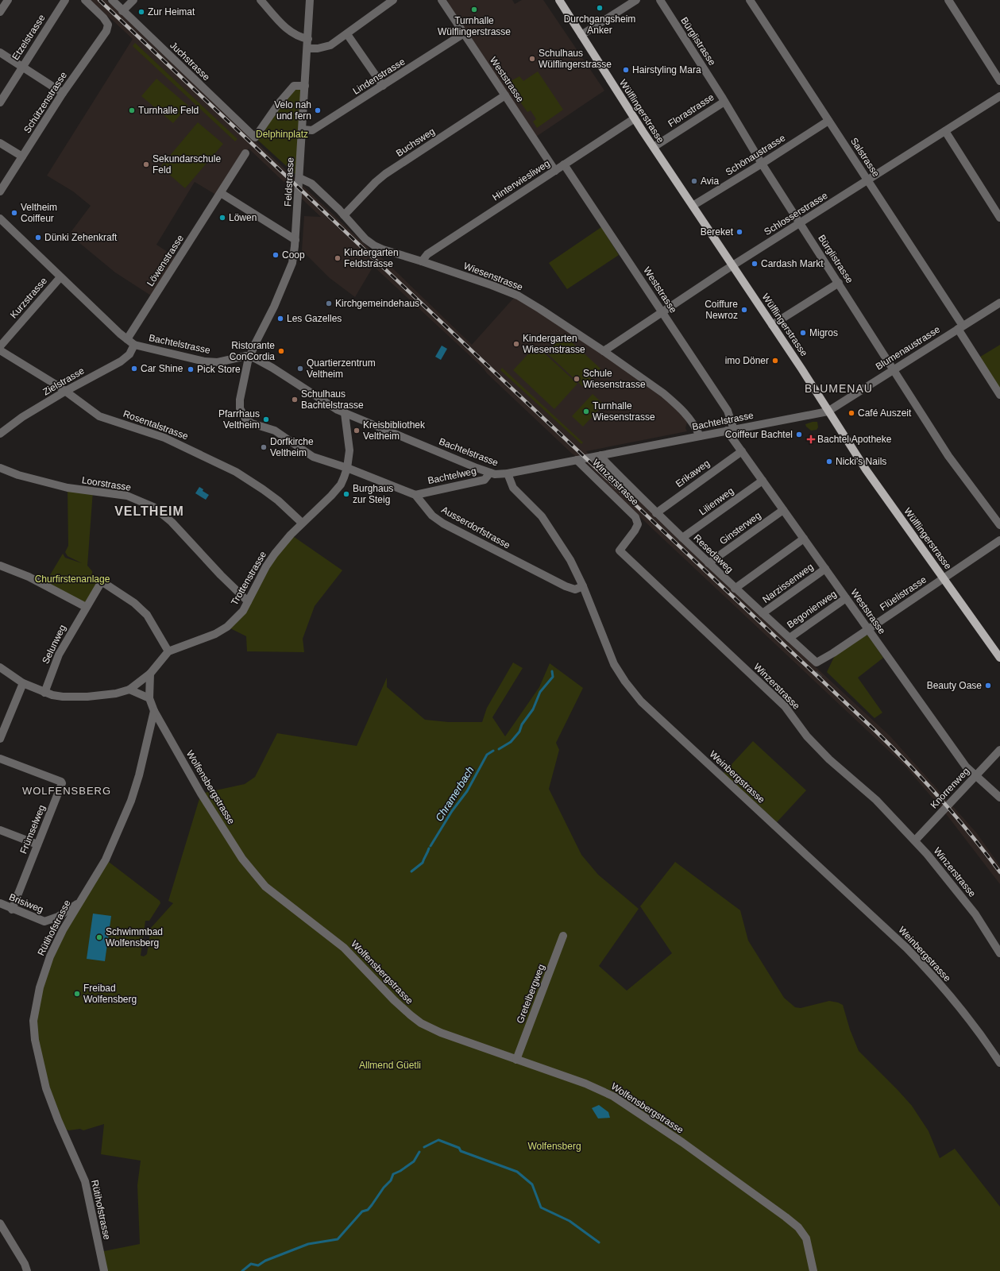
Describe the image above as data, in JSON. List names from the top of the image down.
{
  "streets": {
    "main road": ["Wülflingerstrasse"],
    "street": [
      "Etzelstrasse",
      "Bürglistrasse",
      "Juchstrasse",
      "Lindenstrasse",
      "Weststrasse",
      "Schützenstrasse",
      "Florastrasse",
      "Buchsweg",
      "Schönaustrasse",
      "Salstrasse",
      "Hinterwiesliweg",
      "Feldstrasse",
      "Schlosserstrasse",
      "Löwenstrasse",
      "Wiesenstrasse",
      "Kurzstrasse",
      "Bachtelstrasse",
      "Blumenaustrasse",
      "Zielstrasse",
      "Rosentalstrasse",
      "Erikaweg",
      "Bachtelweg",
      "Winzerstrasse",
      "Loorstrasse",
      "Lilienweg",
      "Ausserdorfstrasse",
      "Ginsterweg",
      "Resedaweg",
      "Trottenstrasse",
      "Narzissenweg",
      "Flüelistrasse",
      "Begonienweg",
      "Selunweg",
      "Weinbergstrasse",
      "Wolfensbergstrasse",
      "Knorrenweg",
      "Frümselweg",
      "Brisiweg",
      "Rütihofstrasse",
      "Gretelbergweg"
    ]
  },
  "crossings": [
    ["Bürglistrasse", "Florastrasse"],
    ["Bürglistrasse", "Schönaustrasse"],
    ["Bürglistrasse", "Schlosserstrasse"],
    ["Bürglistrasse", "Blumenaustrasse"],
    ["Juchstrasse", "Feldstrasse"],
    ["Lindenstrasse", "Weststrasse"],
    ["Lindenstrasse", "Feldstrasse"],
    ["Weststrasse", "Buchsweg"],
    ["Weststrasse", "Hinterwiesliweg"],
    ["Weststrasse", "Schlosserstrasse"],
    ["Weststrasse", "Bachtelstrasse"],
    ["Weststrasse", "Erikaweg"],
    ["Weststrasse", "Lilienweg"],
    ["Weststrasse", "Ginsterweg"],
    ["Weststrasse", "Narzissenweg"],
    ["Weststrasse", "Flüelistrasse"],
    ["Weststrasse", "Begonienweg"],
    ["Weststrasse", "Knorrenweg"],
    ["Florastrasse", "Wülflingerstrasse"],
    ["Wülflingerstrasse", "Schönaustrasse"],
    ["Wülflingerstrasse", "Hinterwiesliweg"],
    ["Wülflingerstrasse", "Schlosserstrasse"],
    ["Wülflingerstrasse", "Bachtelstrasse"],
    ["Wülflingerstrasse", "Blumenaustrasse"],
    ["Wülflingerstrasse", "Flüelistrasse"],
    ["Buchsweg", "Wiesenstrasse"],
    ["Schönaustrasse", "Salstrasse"],
    ["Salstrasse", "Schlosserstrasse"],
    ["Salstrasse", "Blumenaustrasse"],
    ["Hinterwiesliweg", "Wiesenstrasse"],
    ["Feldstrasse", "Wiesenstrasse"],
    ["Feldstrasse", "Bachtelstrasse"],
    ["Feldstrasse", "Ausserdorfstrasse"],
    ["Feldstrasse", "Trottenstrasse"],
    ["Schlosserstrasse", "Wiesenstrasse"],
    ["Löwenstrasse", "Bachtelstrasse"],
    ["Wiesenstrasse", "Bachtelstrasse"],
    ["Kurzstrasse", "Bachtelstrasse"],
    ["Bachtelstrasse", "Blumenaustrasse"],
    ["Bachtelstrasse", "Zielstrasse"],
    ["Bachtelstrasse", "Bachtelweg"],
    ["Bachtelstrasse", "Winzerstrasse"],
    ["Bachtelstrasse", "Resedaweg"],
    ["Bachtelstrasse", "Trottenstrasse"],
    ["Bachtelstrasse", "Weinbergstrasse"],
    ["Zielstrasse", "Rosentalstrasse"],
    ["Rosentalstrasse", "Trottenstrasse"],
    ["Erikaweg", "Resedaweg"],
    ["Bachtelweg", "Ausserdorfstrasse"],
    ["Winzerstrasse", "Knorrenweg"],
    ["Loorstrasse", "Trottenstrasse"],
    ["Lilienweg", "Resedaweg"],
    ["Ausserdorfstrasse", "Trottenstrasse"],
    ["Ausserdorfstrasse", "Weinbergstrasse"],
    ["Ginsterweg", "Resedaweg"],
    ["Resedaweg", "Narzissenweg"],
    ["Resedaweg", "Flüelistrasse"],
    ["Resedaweg", "Begonienweg"],
    ["Trottenstrasse", "Selunweg"],
    ["Wolfensbergstrasse", "Rütihofstrasse"],
    ["Wolfensbergstrasse", "Gretelbergweg"],
    ["Frümselweg", "Brisiweg"],
    ["Brisiweg", "Rütihofstrasse"]
  ],
  "districts": ["BLUMENAU", "VELTHEIM", "WOLFENSBERG"],
  "water": ["Chramerbach"],
  "parks": [
    "Delphinplatz",
    "Churfirstenanlage",
    "Allmend Güetli",
    "Wolfensberg"
  ],
  "places": {
    "other": [
      "Durchgangsheim Anker",
      "Turnhalle Wülflingerstrasse",
      "Zur Heimat",
      "Schulhaus Wülflingerstrasse",
      "Hairstyling Mara",
      "Turnhalle Feld",
      "Velo nah und fern",
      "Sekundarschule Feld",
      "Avia",
      "Veltheim Coiffeur",
      "Löwen",
      "Bereket",
      "Dünki Zehenkraft",
      "Coop",
      "Kindergarten Feldstrasse",
      "Cardash Markt",
      "Kirchgemeindehaus",
      "Coiffure Newroz",
      "Les Gazelles",
      "Migros",
      "Kindergarten Wiesenstrasse",
      "Ristorante ConCordia",
      "imo Döner",
      "Car Shine",
      "Quartierzentrum Veltheim",
      "Pick Store",
      "Schule Wiesenstrasse",
      "Schulhaus Bachtelstrasse",
      "Turnhalle Wiesenstrasse",
      "Café Auszeit",
      "Pfarrhaus Veltheim",
      "Kreisbibliothek Veltheim",
      "Coiffeur Bachtel",
      "Dorfkirche Veltheim",
      "Nicki's Nails",
      "Burghaus zur Steig",
      "Beauty Oase",
      "Schwimmbad Wolfensberg",
      "Freibad Wolfensberg"
    ],
    "health": ["Bachtel Apotheke"]
  }
}
